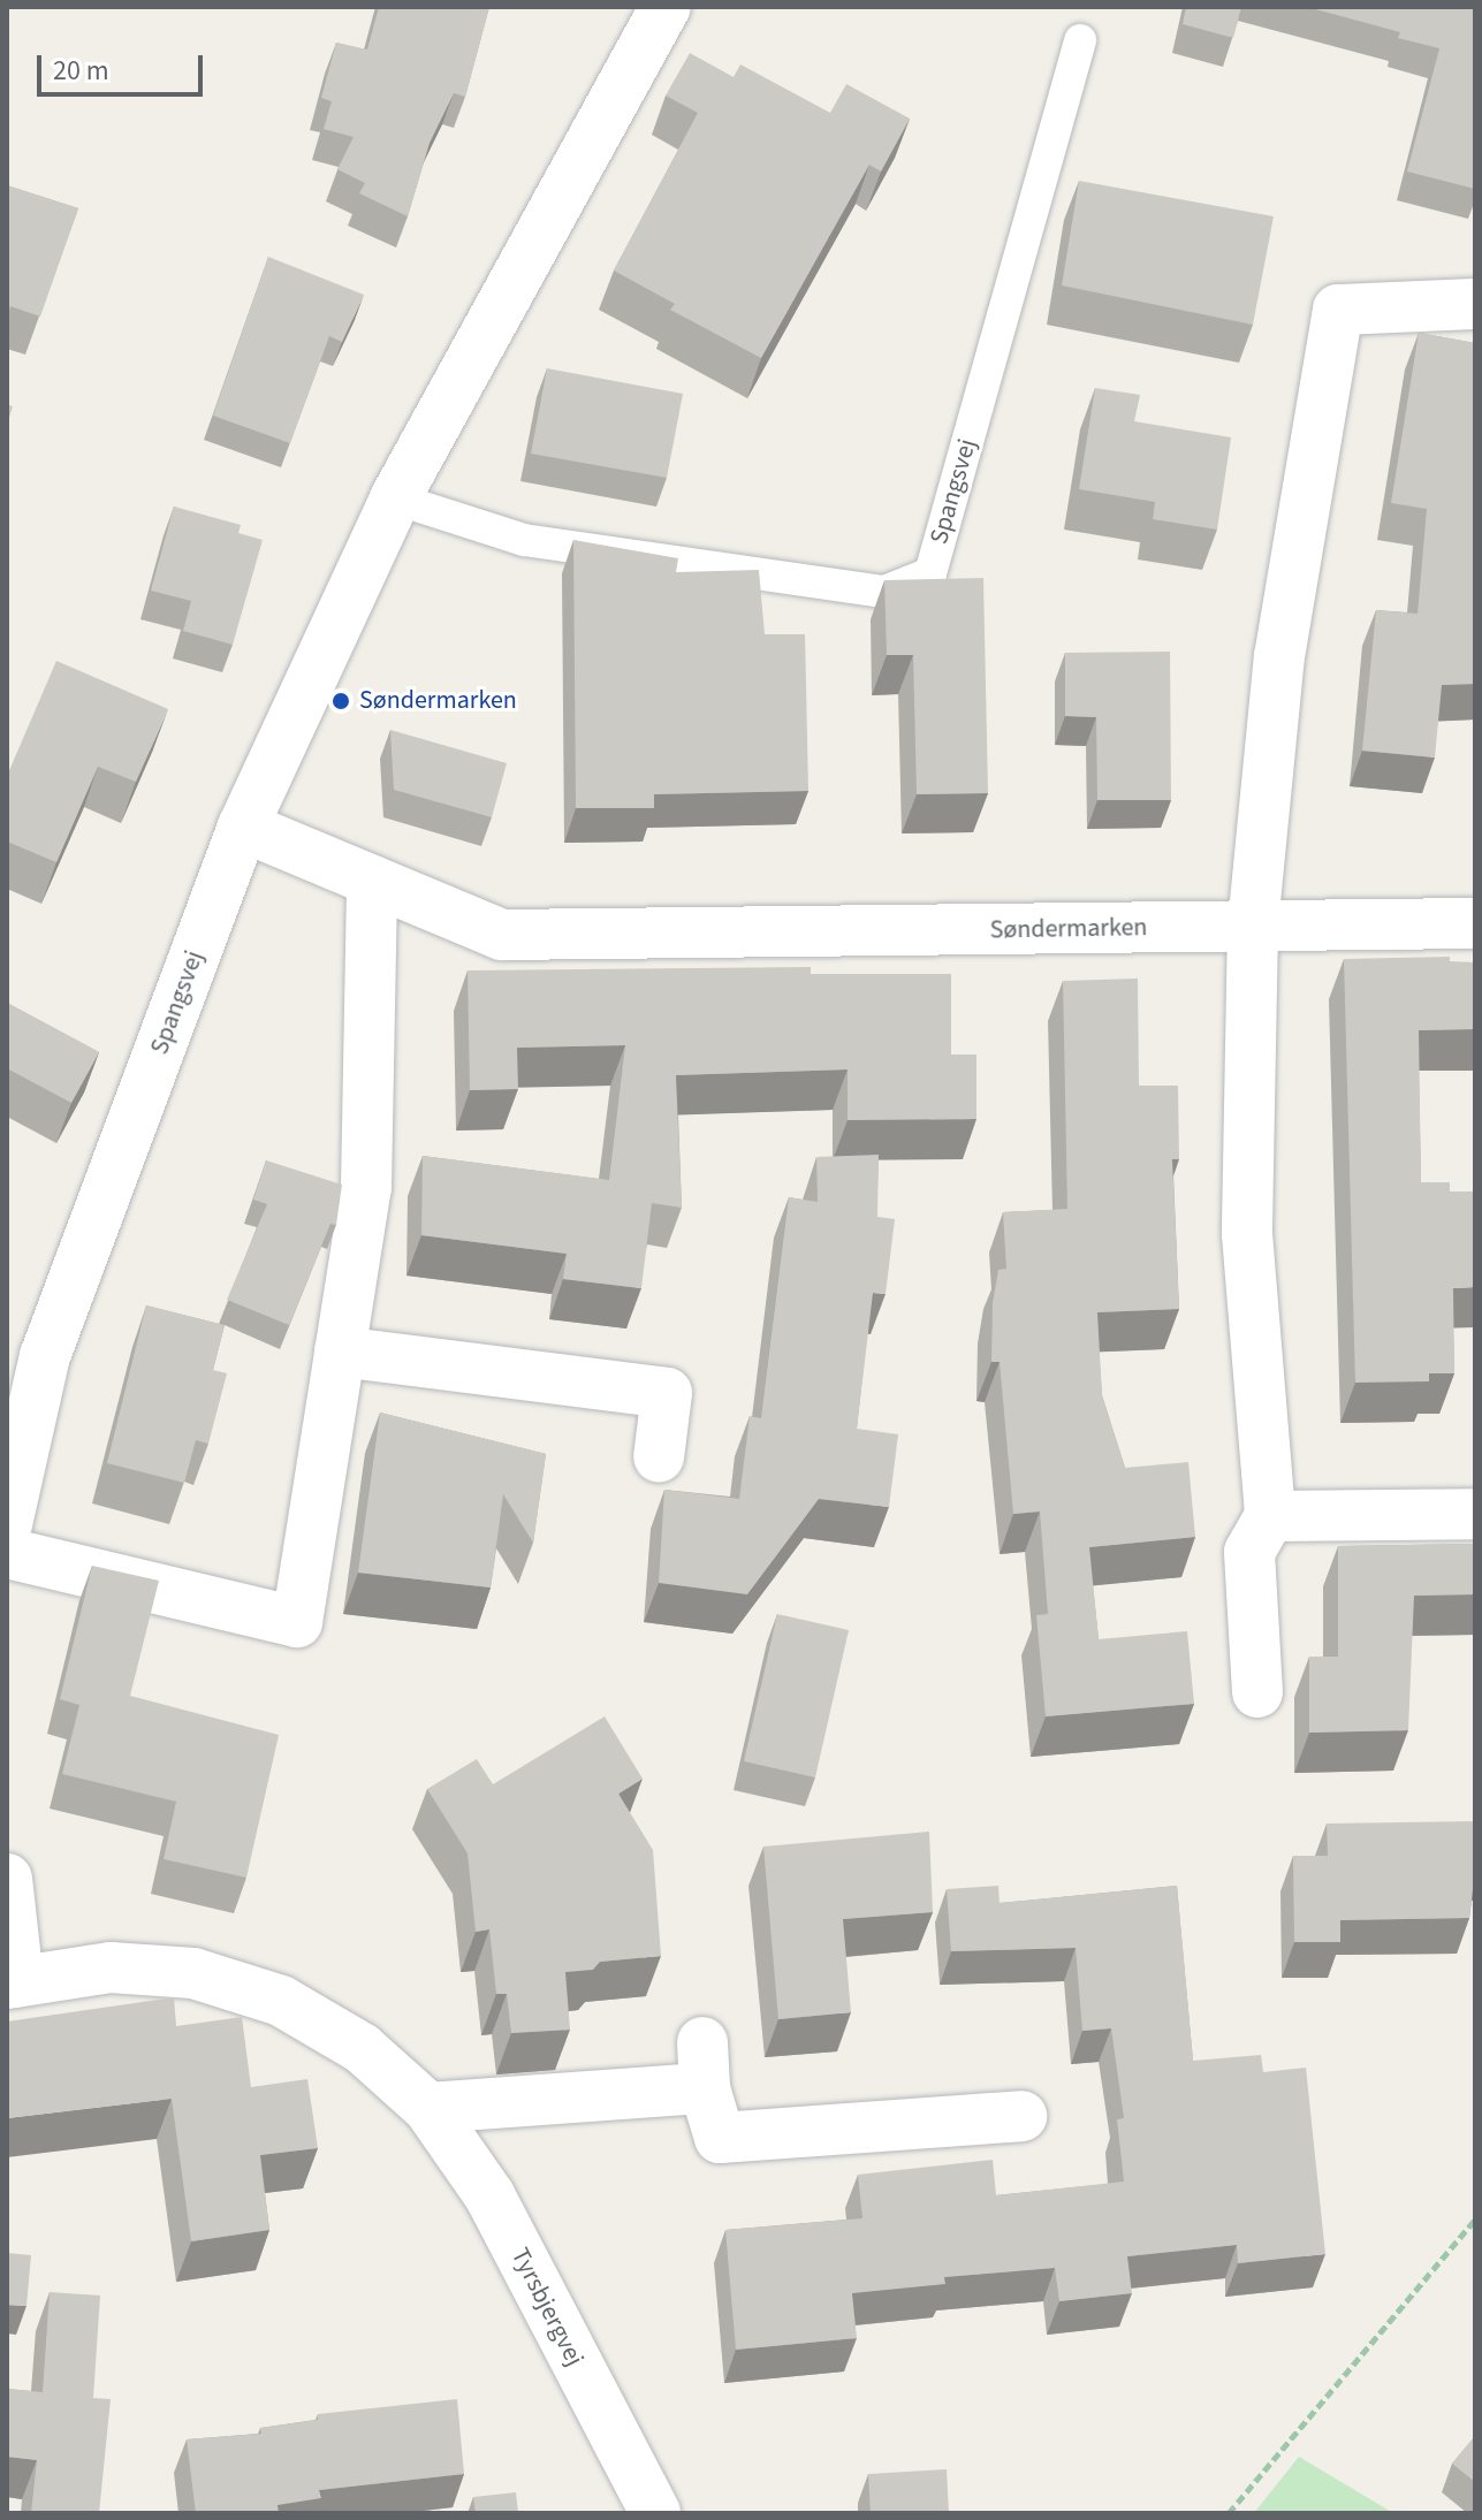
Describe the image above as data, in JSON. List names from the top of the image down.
{
  "streets": {
    "street": ["Spangsvej", "Søndermarken", "Tyrsbjergvej"]
  },
  "crossings": [
    ["Spangsvej", "Søndermarken"]
  ],
  "places": ["Søndermarken"],
  "scale_bar": "20 m"
}
